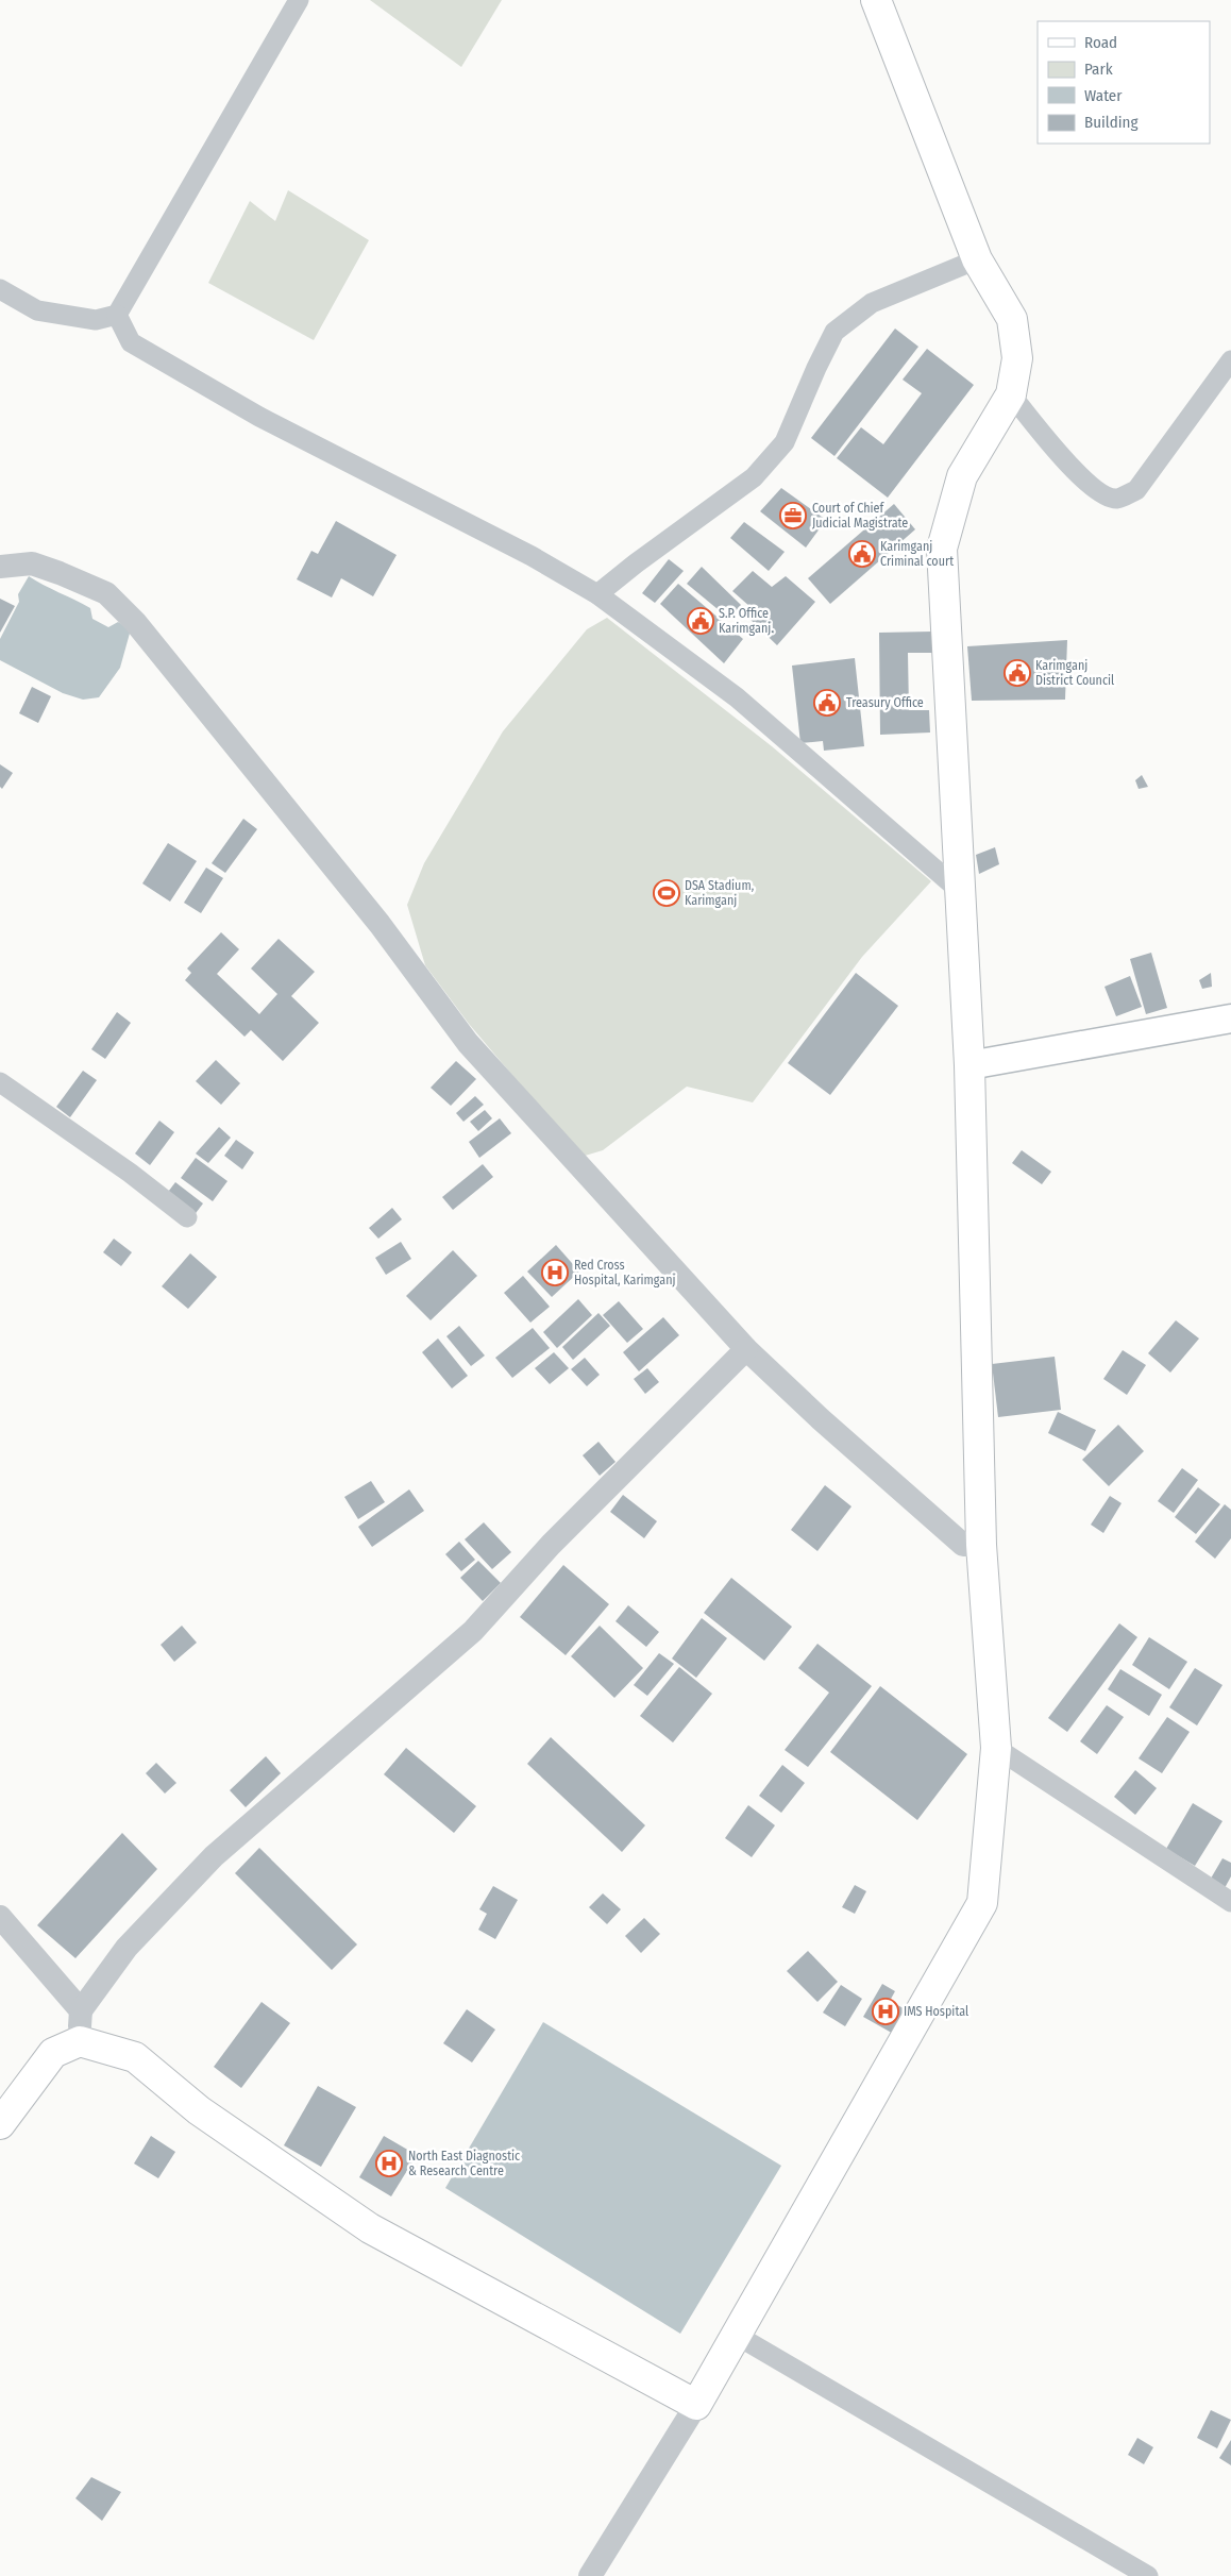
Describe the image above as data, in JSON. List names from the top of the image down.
{
  "places": {
    "office": ["Court of Chief Judicial Magistrate"],
    "public building": [
      "Karimganj Criminal court",
      "S.P. Office Karimganj.",
      "Karimganj District Council",
      "Treasury Office"
    ],
    "sports": ["DSA Stadium, Karimganj"],
    "hospital": ["Red Cross Hospital, Karimganj", "IMS Hospital", "North East Diagnostic & Research Centre"]
  },
  "legend": [
    "Road",
    "Park",
    "Water",
    "Building"
  ]
}
